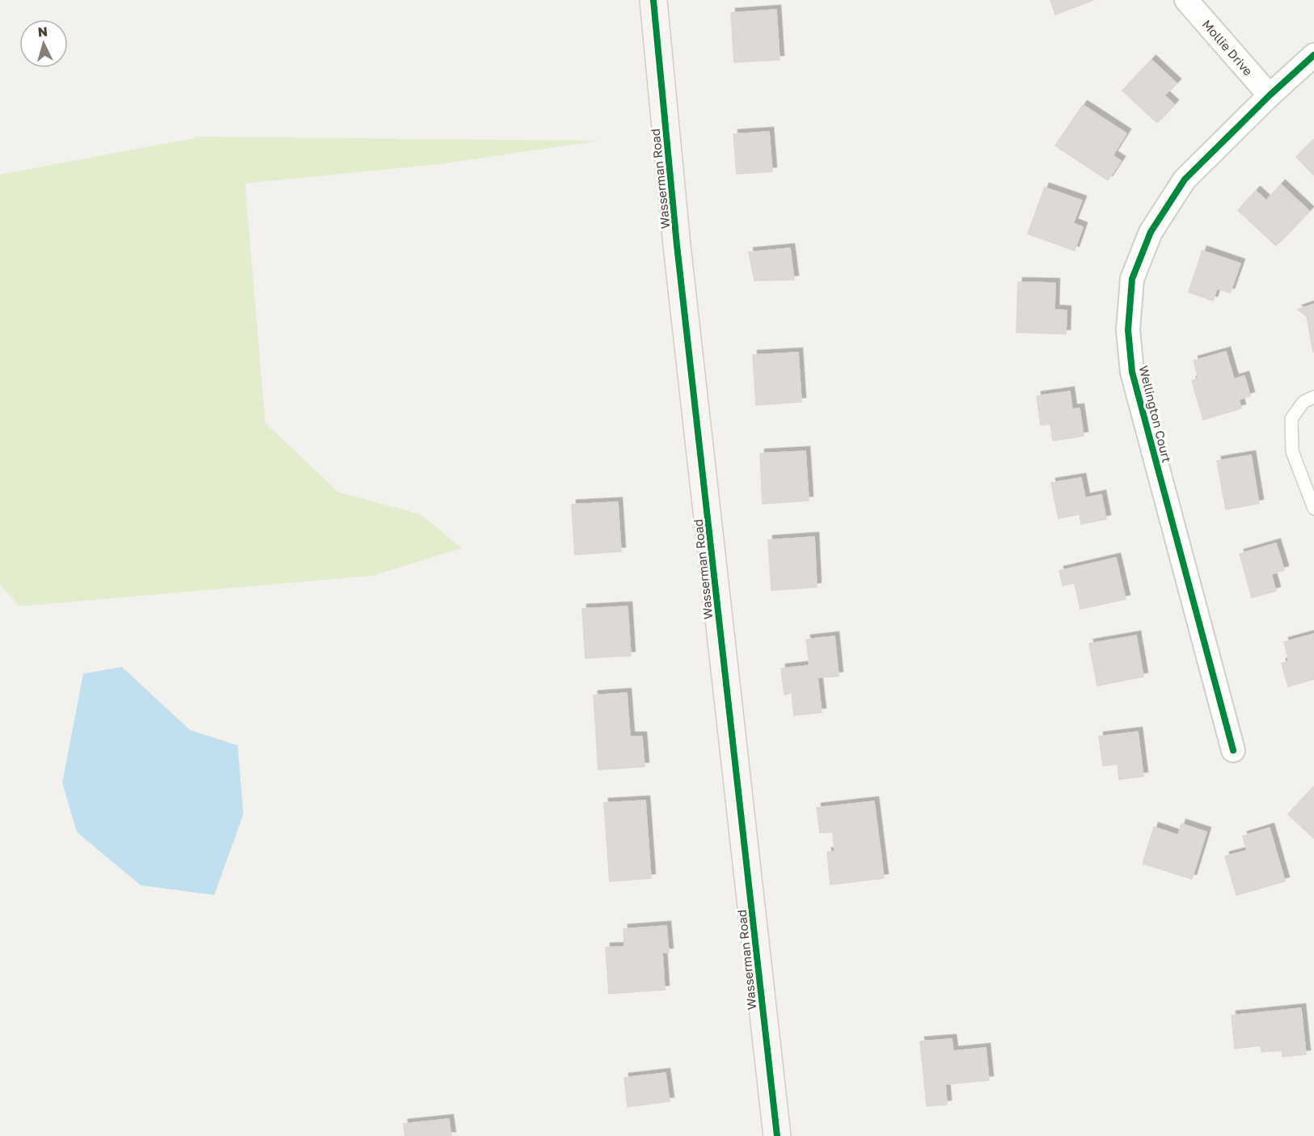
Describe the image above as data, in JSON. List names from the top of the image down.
{
  "streets": {
    "street": ["Mollie Drive", "Wasserman Road", "Wellington Court"]
  },
  "crossings": [
    ["Mollie Drive", "Wellington Court"]
  ],
  "north": "top"
}
